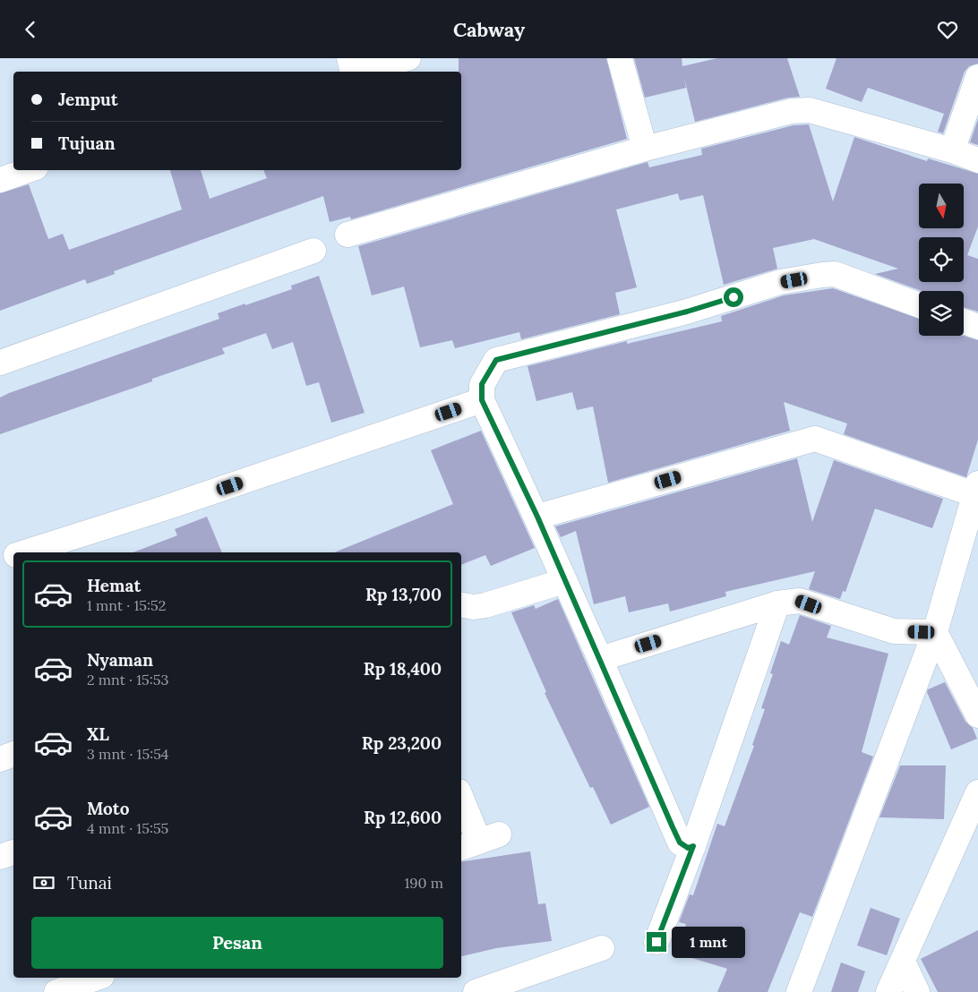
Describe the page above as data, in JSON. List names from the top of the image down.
{
  "north": "bottom",
  "page": {
    "header": "Cabway",
    "banner": ["Jemput", "Tujuan"],
    "list": [
      {
        "name": "Hemat",
        "note": "1 mnt · 15:52",
        "value": "Rp 13,700"
      },
      {
        "name": "Nyaman",
        "note": "2 mnt · 15:53",
        "value": "Rp 18,400"
      },
      {
        "name": "XL",
        "note": "3 mnt · 15:54",
        "value": "Rp 23,200"
      },
      {
        "name": "Moto",
        "note": "4 mnt · 15:55",
        "value": "Rp 12,600"
      }
    ],
    "pay": ["Tunai", "190 m"],
    "buttons": "Pesan",
    "bubble": "1 mnt"
  }
}
